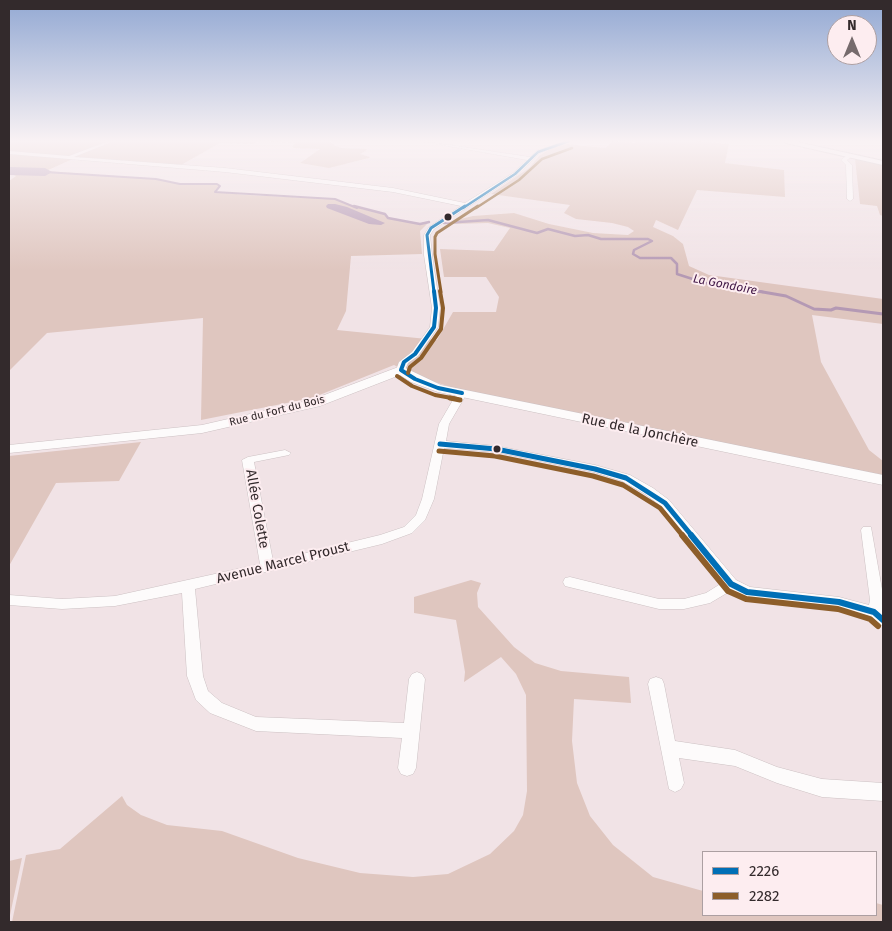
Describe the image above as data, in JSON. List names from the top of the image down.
{
  "streets": {
    "street": [
      "Rue du Fort du Bois",
      "Rue de la Jonchère",
      "Allée Colette",
      "Avenue Marcel Proust"
    ]
  },
  "crossings": [
    ["Rue du Fort du Bois", "Rue de la Jonchère"],
    ["Rue de la Jonchère", "Avenue Marcel Proust"],
    ["Allée Colette", "Avenue Marcel Proust"]
  ],
  "water": ["La Gondoire"],
  "lines": ["transit line 2226", "transit line 2282"],
  "legend": ["2226", "2282"],
  "north": "top"
}
